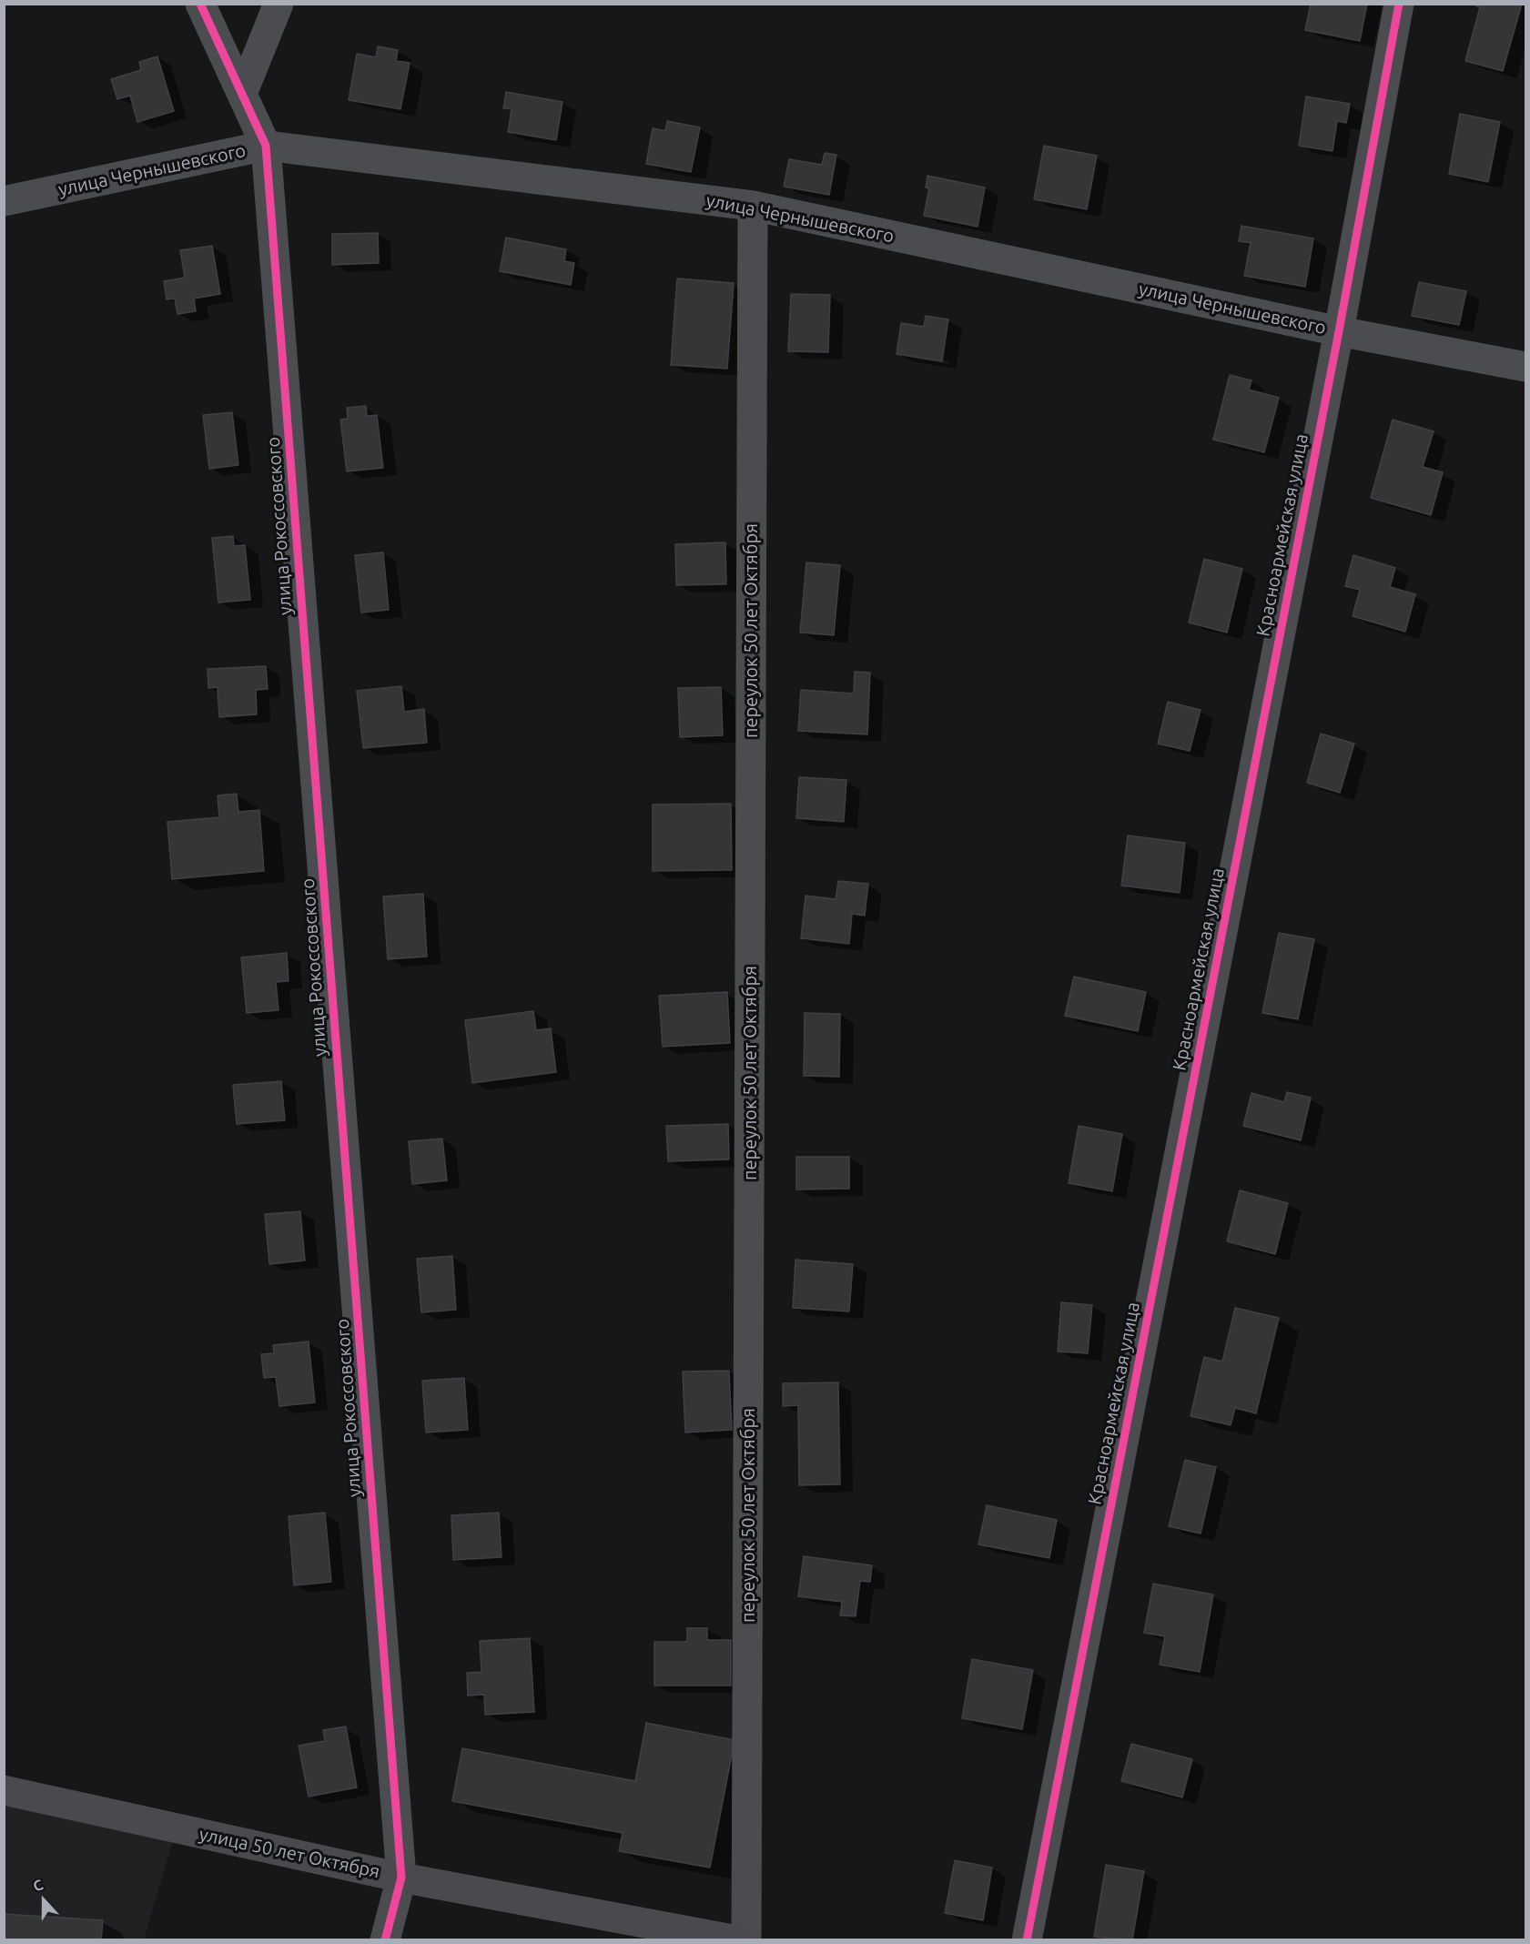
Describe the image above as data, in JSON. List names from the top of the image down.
{
  "streets": {
    "street": [
      "улица Чернышевского",
      "улица Рокоссовского",
      "Красноармейская улица",
      "переулок 50 лет Октября",
      "улица 50 лет Октября"
    ]
  },
  "crossings": [
    ["улица Чернышевского", "улица Рокоссовского"],
    ["улица Чернышевского", "Красноармейская улица"],
    ["улица Чернышевского", "переулок 50 лет Октября"],
    ["улица Рокоссовского", "улица 50 лет Октября"]
  ],
  "north": "top"
}
